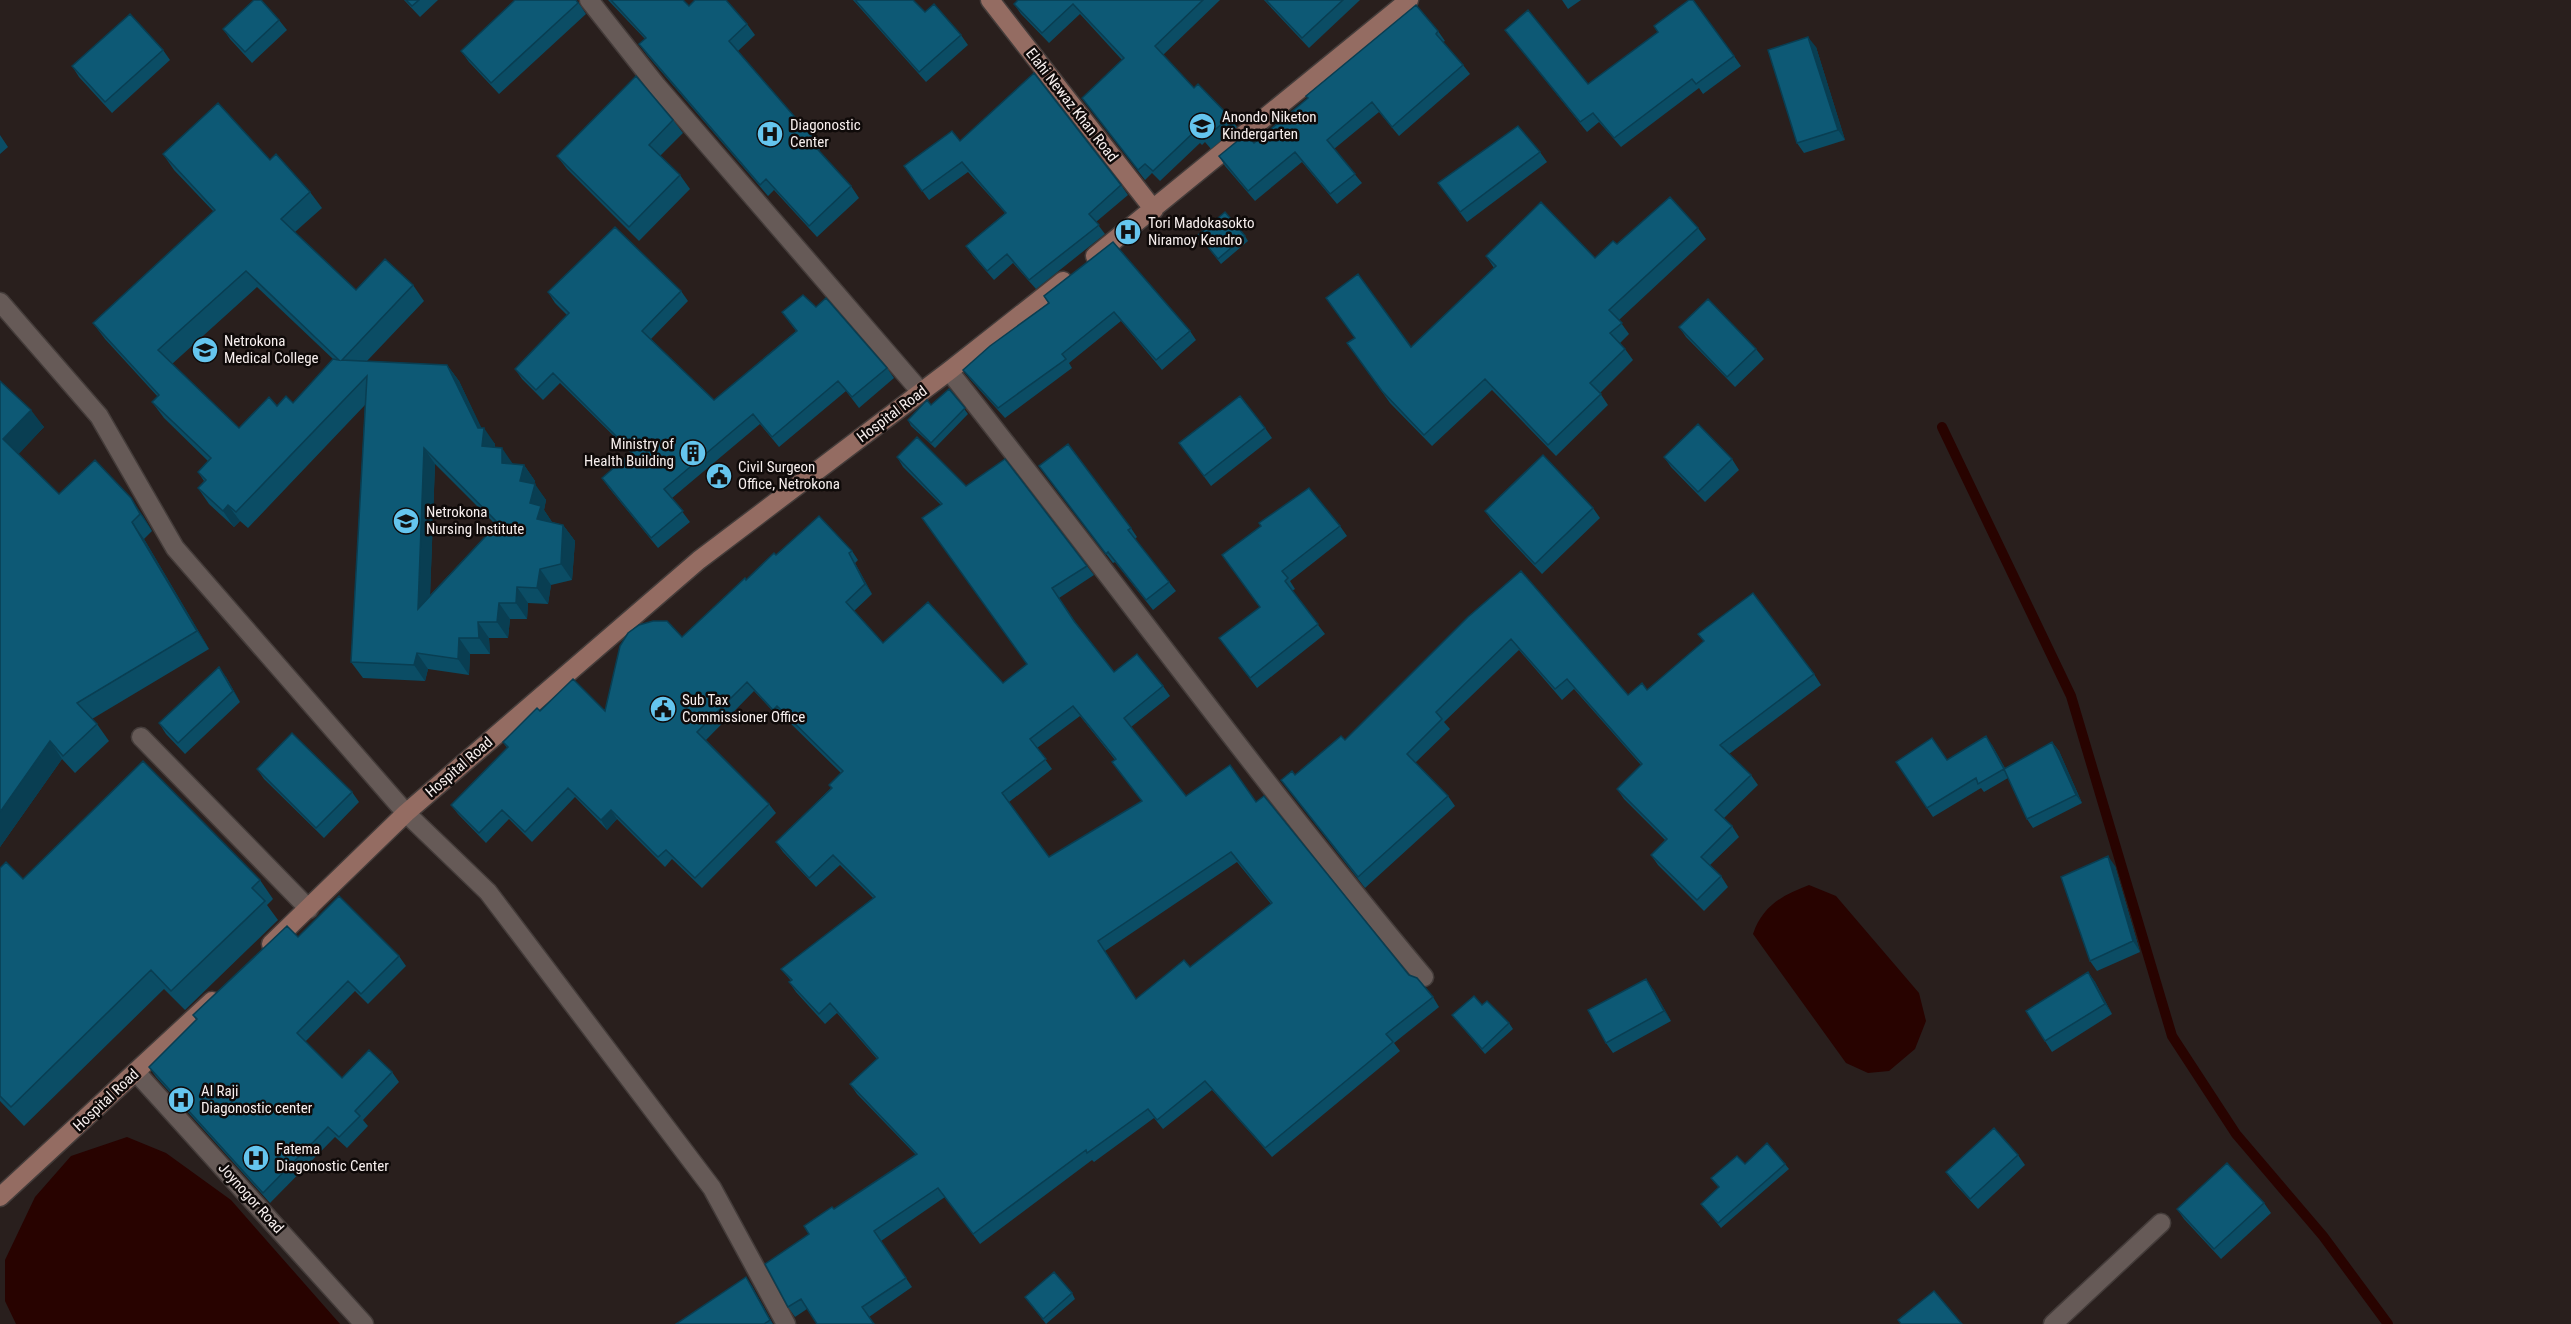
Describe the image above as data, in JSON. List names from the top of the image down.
{
  "streets": {
    "street": ["Elahi Newaz Khan Road", "Hospital Road", "Joynogor Road"]
  },
  "crossings": [
    ["Elahi Newaz Khan Road", "Hospital Road"],
    ["Hospital Road", "Joynogor Road"]
  ],
  "places": {
    "school or university": ["Anondo Niketon Kindergarten", "Netrokona Medical College", "Netrokona Nursing Institute"],
    "hospital": [
      "Diagonostic Center",
      "Tori Madokasokto Niramoy Kendro",
      "Al Raji Diagonostic center",
      "Fatema Diagonostic Center"
    ],
    "building": ["Ministry of Health Building"],
    "public building": ["Civil Surgeon Office, Netrokona", "Sub Tax Commissioner Office"]
  }
}
